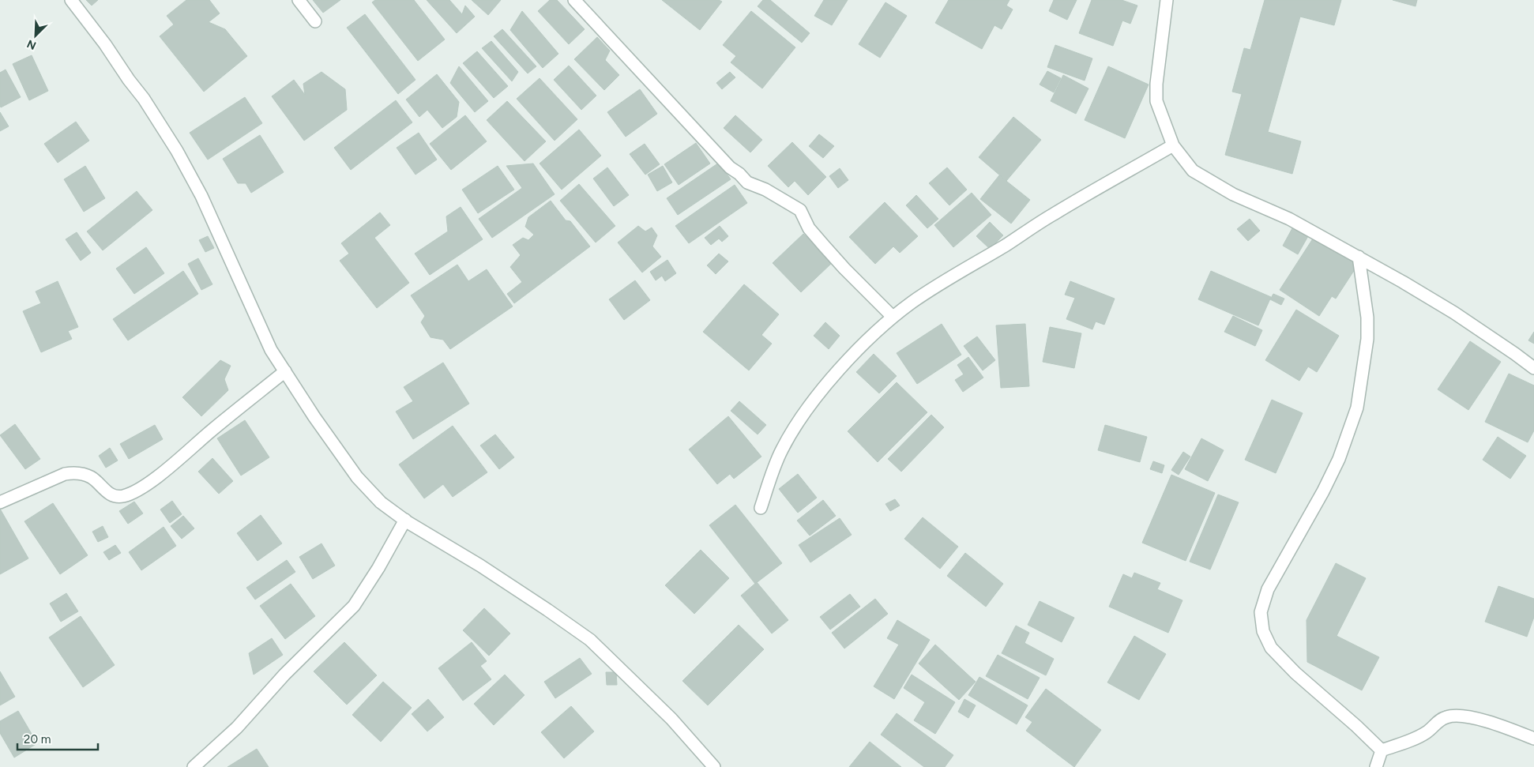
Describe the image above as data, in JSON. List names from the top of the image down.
{
  "scale_bar": "20 m",
  "north": "bottom left"
}
